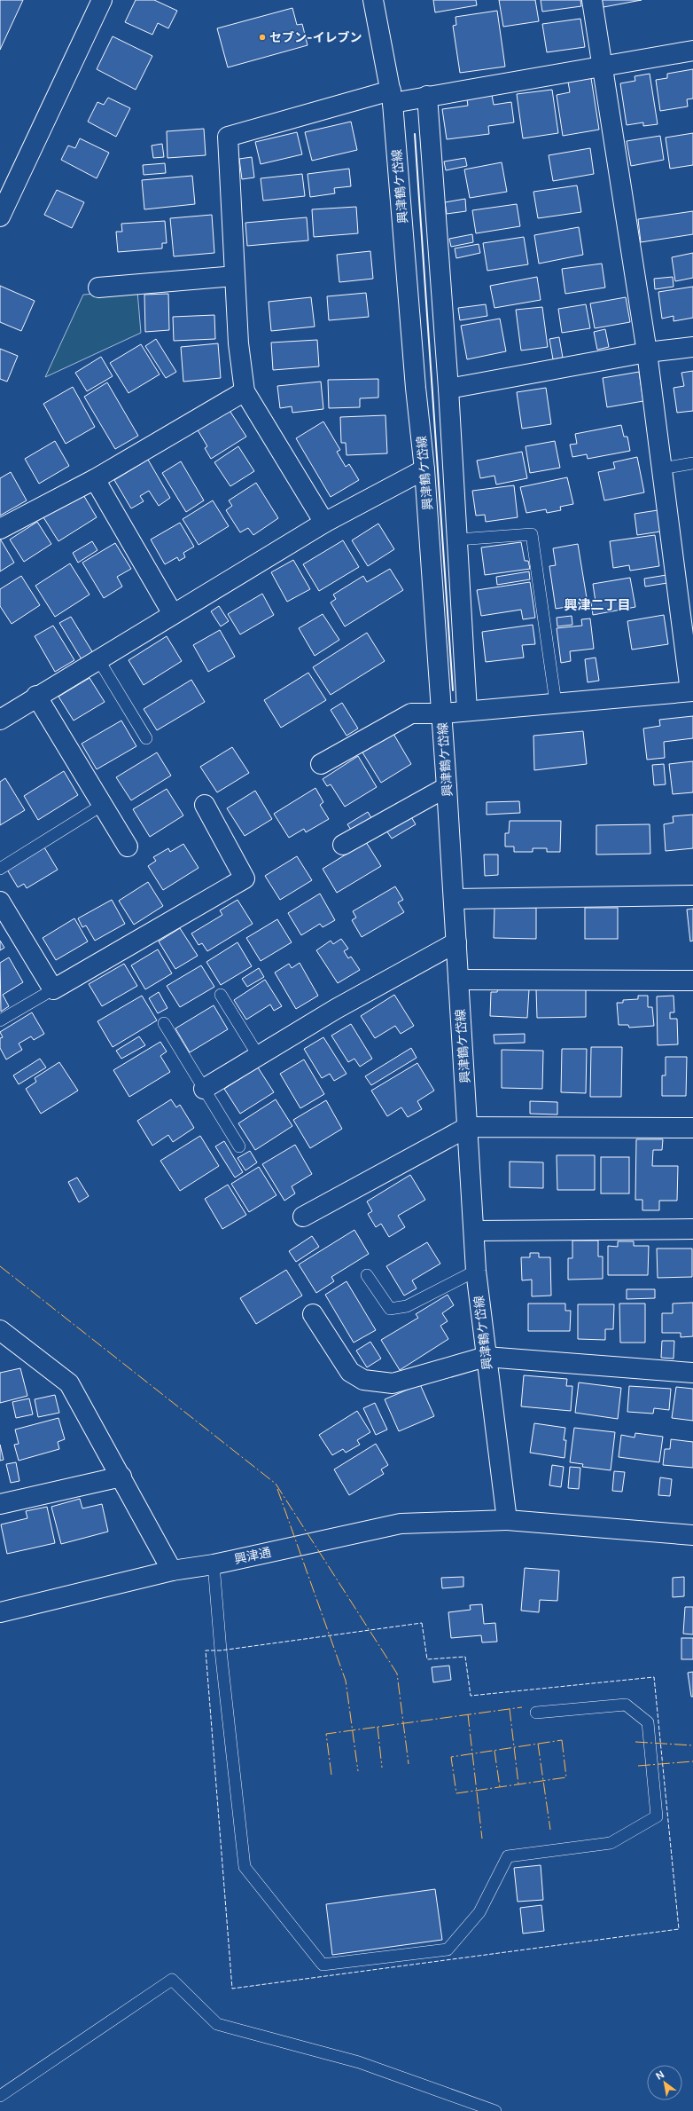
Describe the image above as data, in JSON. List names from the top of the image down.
{
  "streets": {
    "street": ["興津鶴ケ岱線", "興津通"]
  },
  "crossings": [
    ["興津鶴ケ岱線", "興津通"]
  ],
  "districts": ["興津二丁目"],
  "places": ["セブン-イレブン"],
  "north": "top left"
}
